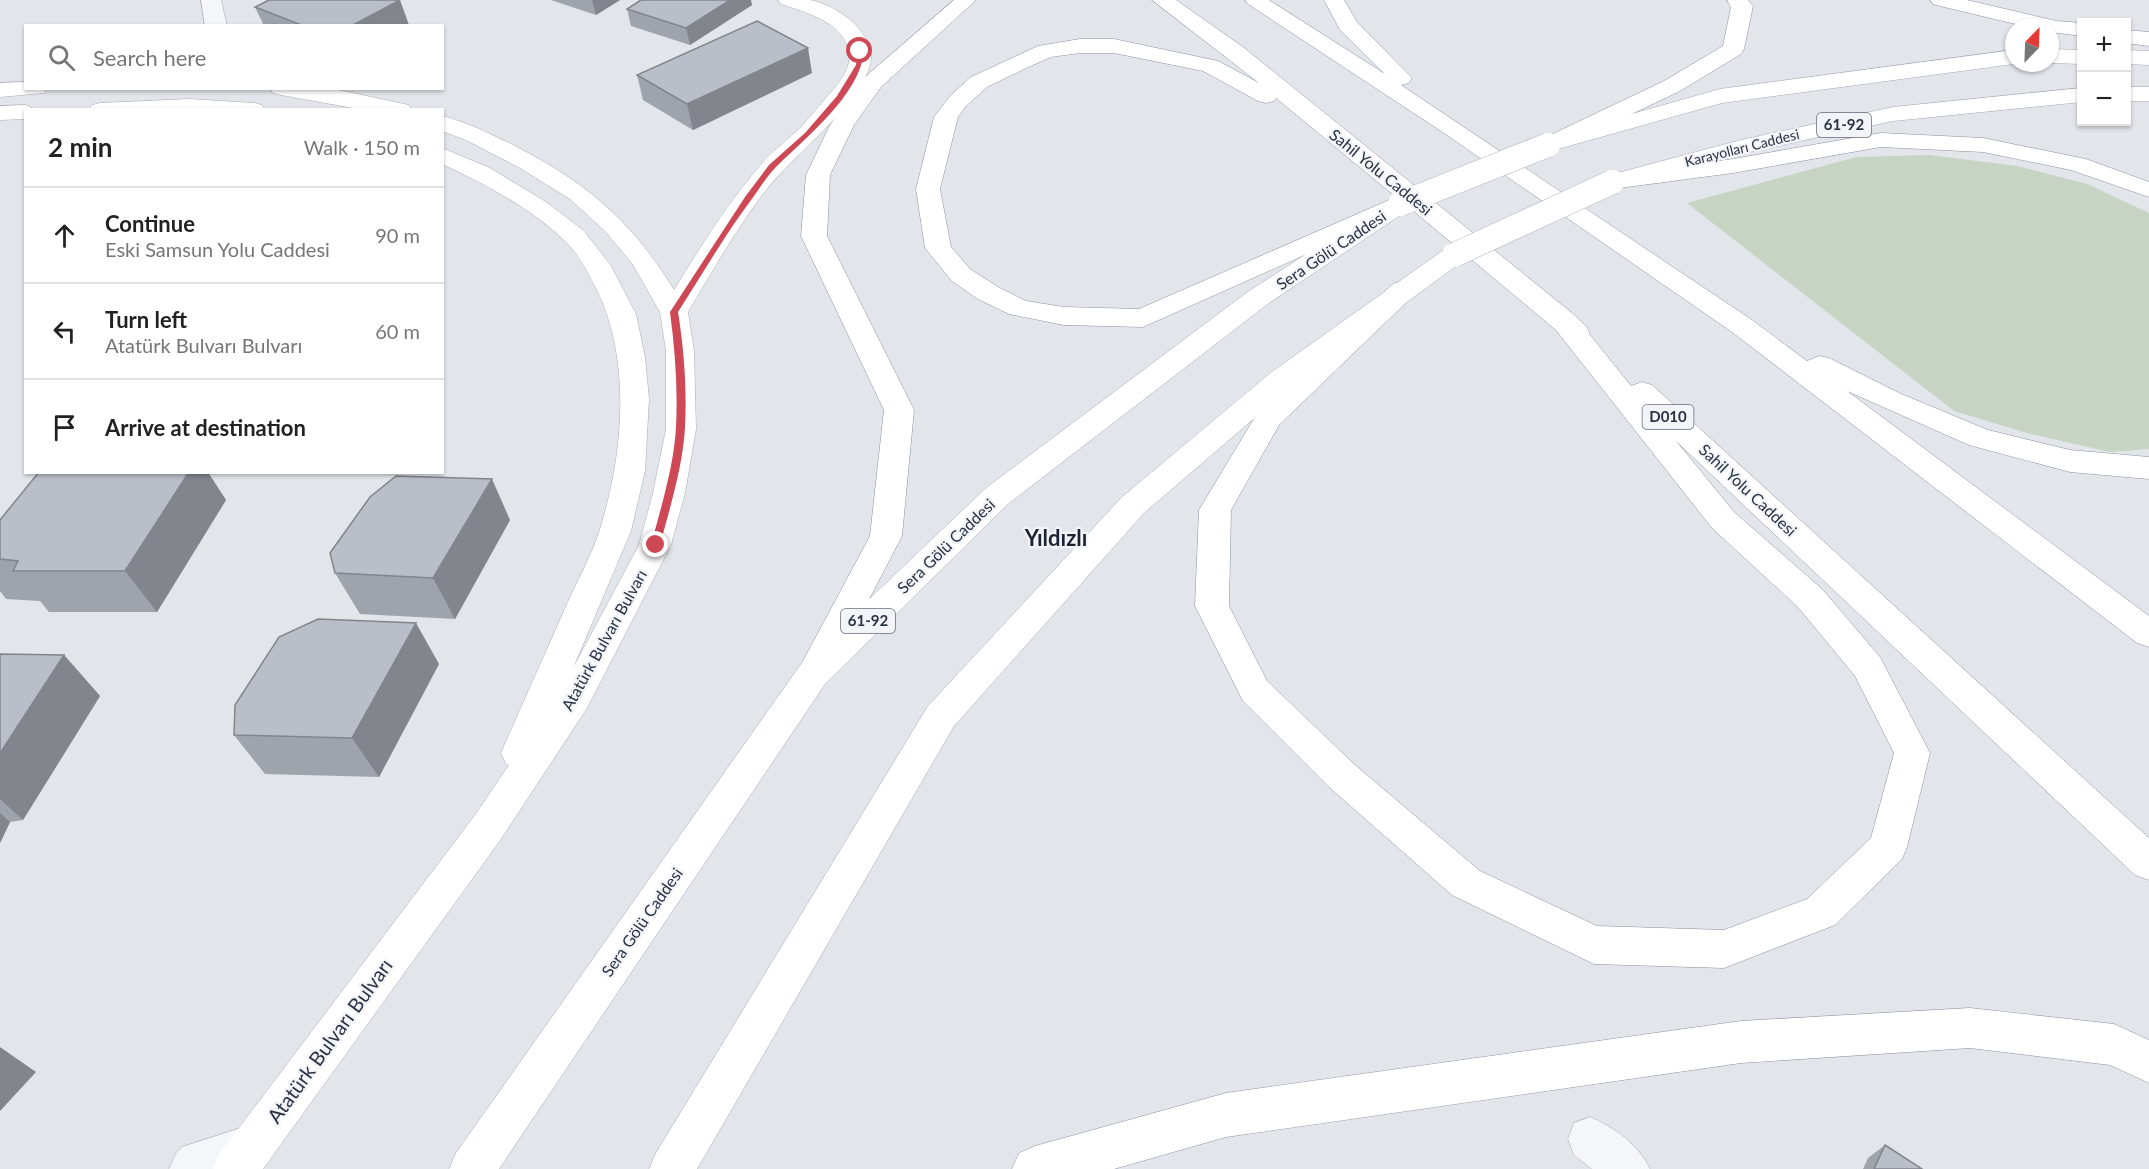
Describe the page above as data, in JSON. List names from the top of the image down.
{
  "streets": {
    "main road": [
      "61-92",
      "Karayolları Caddesi",
      "Sahil Yolu Caddesi",
      "Sera Gölü Caddesi",
      "D010",
      "Atatürk Bulvarı Bulvarı"
    ]
  },
  "crossings": [
    ["61-92", "Karayolları Caddesi"],
    ["61-92", "Sera Gölü Caddesi"]
  ],
  "districts": ["Yıldızlı"],
  "north": "top right",
  "page": {
    "map_buttons": ["+", "−"],
    "search": "Search here",
    "heading": ["2 min", "Walk · 150 m"],
    "list": [
      ["Continue", "Eski Samsun Yolu Caddesi", "90 m"],
      ["Turn left", "Atatürk Bulvarı Bulvarı", "60 m"],
      "Arrive at destination"
    ]
  }
}
